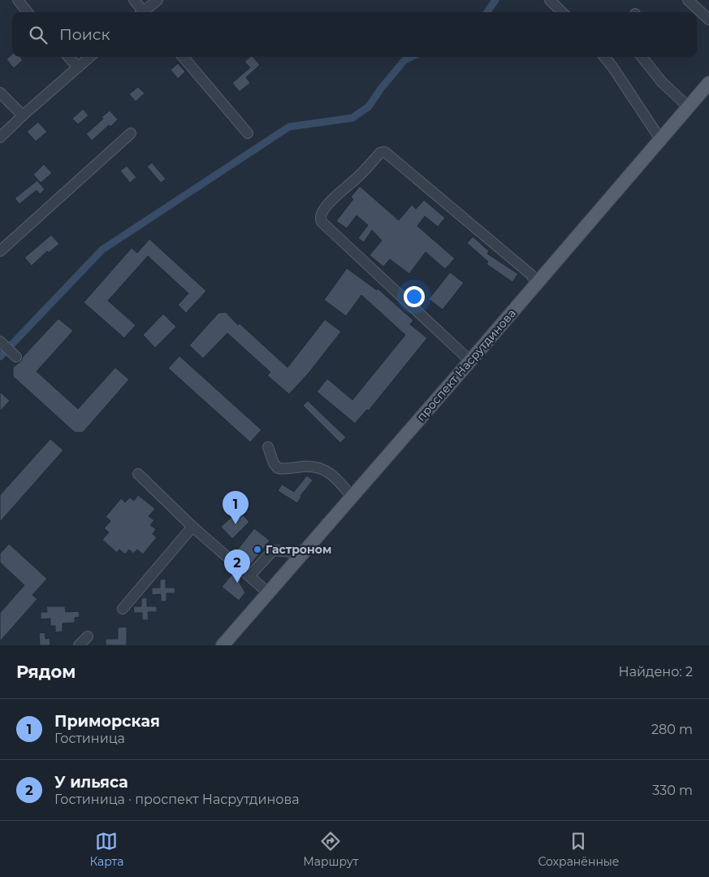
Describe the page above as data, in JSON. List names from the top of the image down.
{
  "streets": {
    "main road": ["проспект Насрутдинова"]
  },
  "places": ["Гастроном"],
  "page": {
    "search": "Поиск",
    "pins": ["1", "2"],
    "heading": ["Рядом", "Найдено: 2"],
    "list": [
      {
        "mark": "1",
        "name": "Приморская",
        "note": "Гостиница",
        "value": "280 m"
      },
      {
        "mark": "2",
        "name": "У ильяса",
        "note": "Гостиница · проспект Насрутдинова",
        "value": "330 m"
      }
    ],
    "nav": ["Карта", "Маршрут", "Сохранённые"]
  }
}
